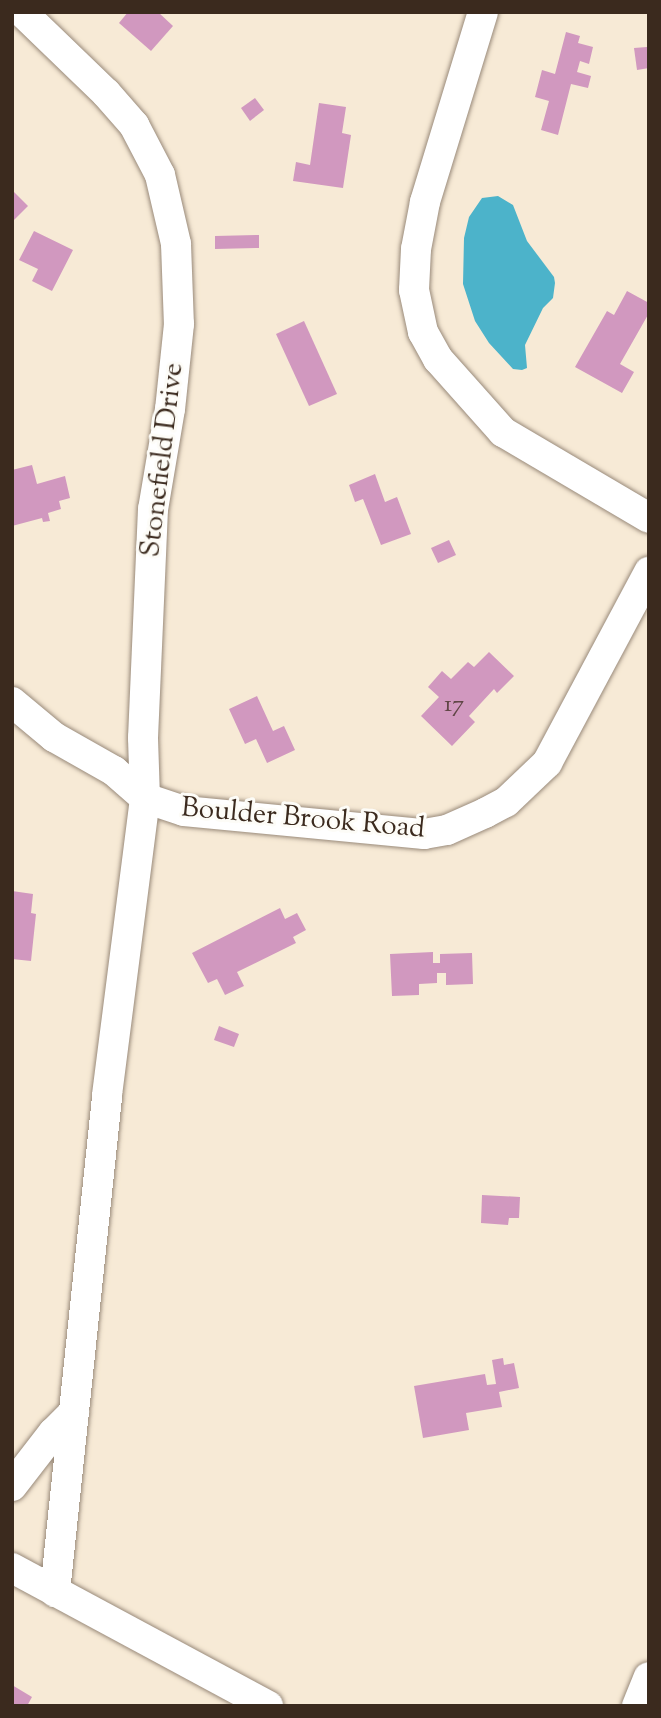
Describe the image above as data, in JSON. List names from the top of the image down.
{
  "streets": {
    "street": ["Stonefield Drive", "Boulder Brook Road"]
  },
  "crossings": [
    ["Stonefield Drive", "Boulder Brook Road"]
  ],
  "house_numbers": ["17"]
}
